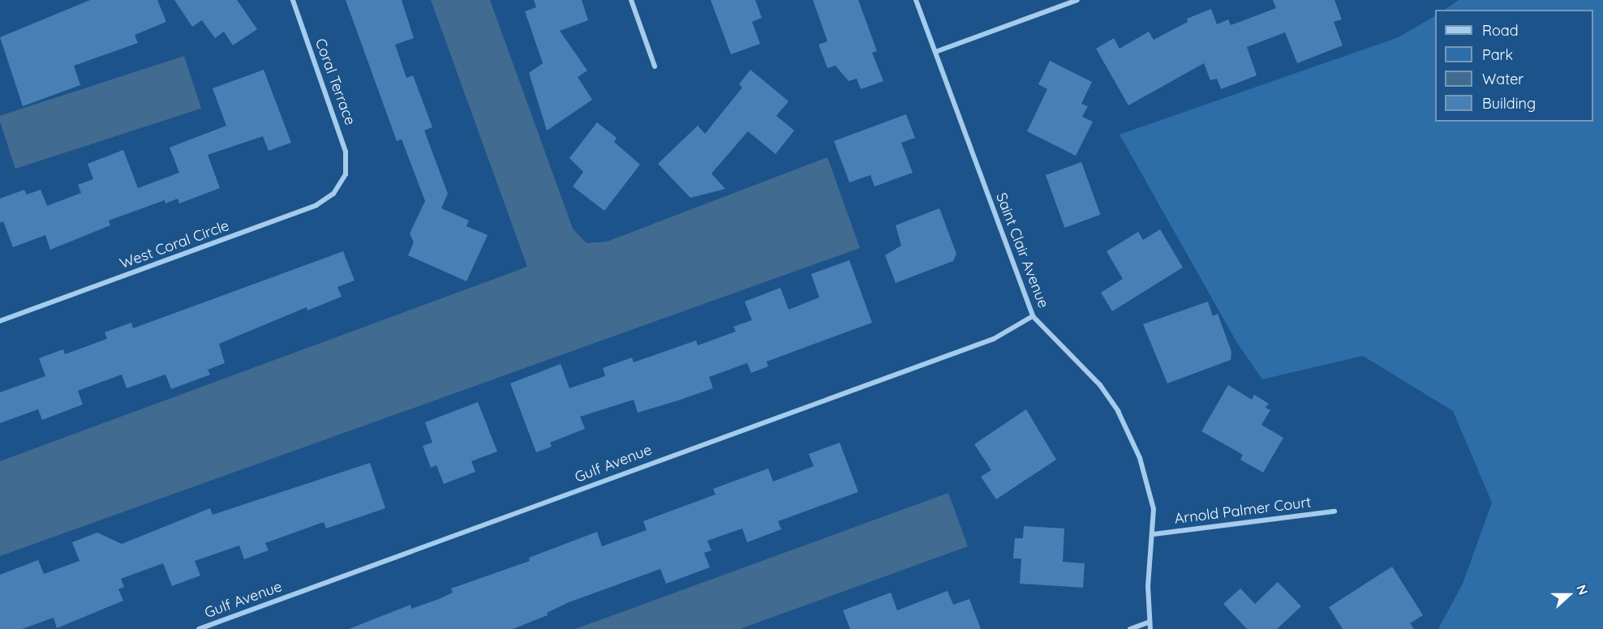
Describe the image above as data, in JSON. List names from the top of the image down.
{
  "streets": {
    "street": [
      "Coral Terrace",
      "West Coral Circle",
      "Saint Clair Avenue",
      "Gulf Avenue",
      "Arnold Palmer Court"
    ]
  },
  "crossings": [
    ["Coral Terrace", "West Coral Circle"],
    ["Saint Clair Avenue", "Gulf Avenue"],
    ["Saint Clair Avenue", "Arnold Palmer Court"]
  ],
  "legend": [
    "Road",
    "Park",
    "Water",
    "Building"
  ],
  "north": "right"
}
